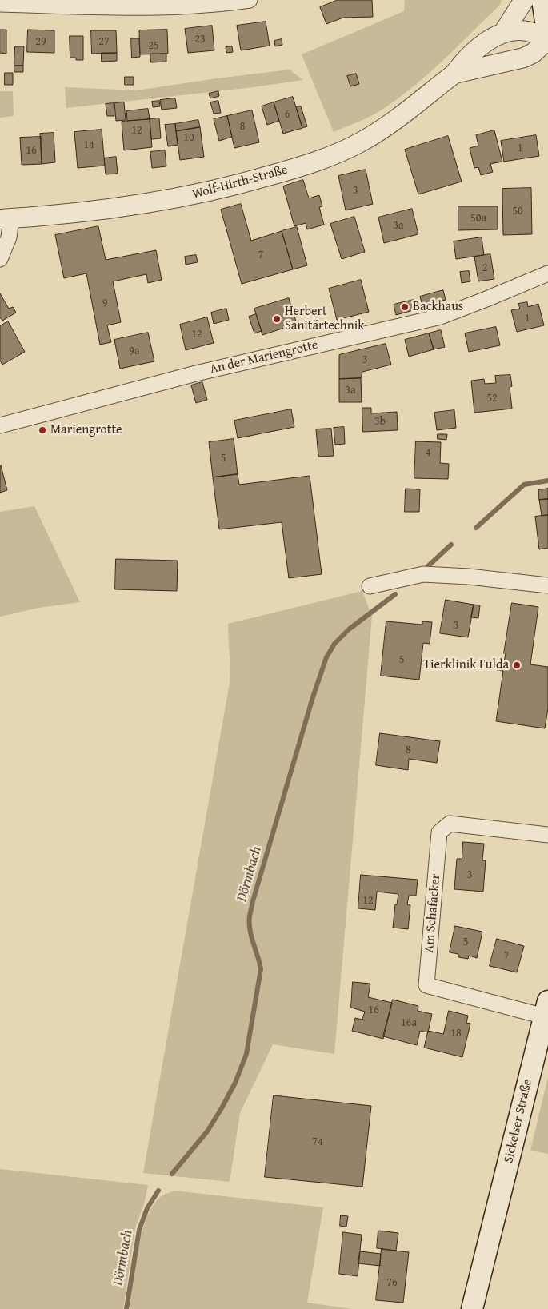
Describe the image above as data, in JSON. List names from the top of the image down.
{
  "streets": {
    "main road": ["Sickelser Straße"],
    "street": ["Wolf-Hirth-Straße", "An der Mariengrotte", "Am Schafacker"]
  },
  "crossings": [
    ["Am Schafacker", "Sickelser Straße"]
  ],
  "water": ["Dörmbach"],
  "places": [
    "Backhaus",
    "Herbert Sanitärtechnik",
    "Mariengrotte",
    "Tierklinik Fulda"
  ],
  "house_numbers": [
    "23",
    "29",
    "27",
    "25",
    "6",
    "8",
    "12",
    "10",
    "14",
    "1",
    "16",
    "3",
    "50",
    "50a",
    "3a",
    "7",
    "2",
    "9",
    "1",
    "12",
    "9a",
    "3",
    "3a",
    "52",
    "3b",
    "4",
    "5",
    "3",
    "5",
    "8",
    "3",
    "12",
    "5",
    "7",
    "16",
    "16a",
    "18",
    "74",
    "76"
  ]
}
